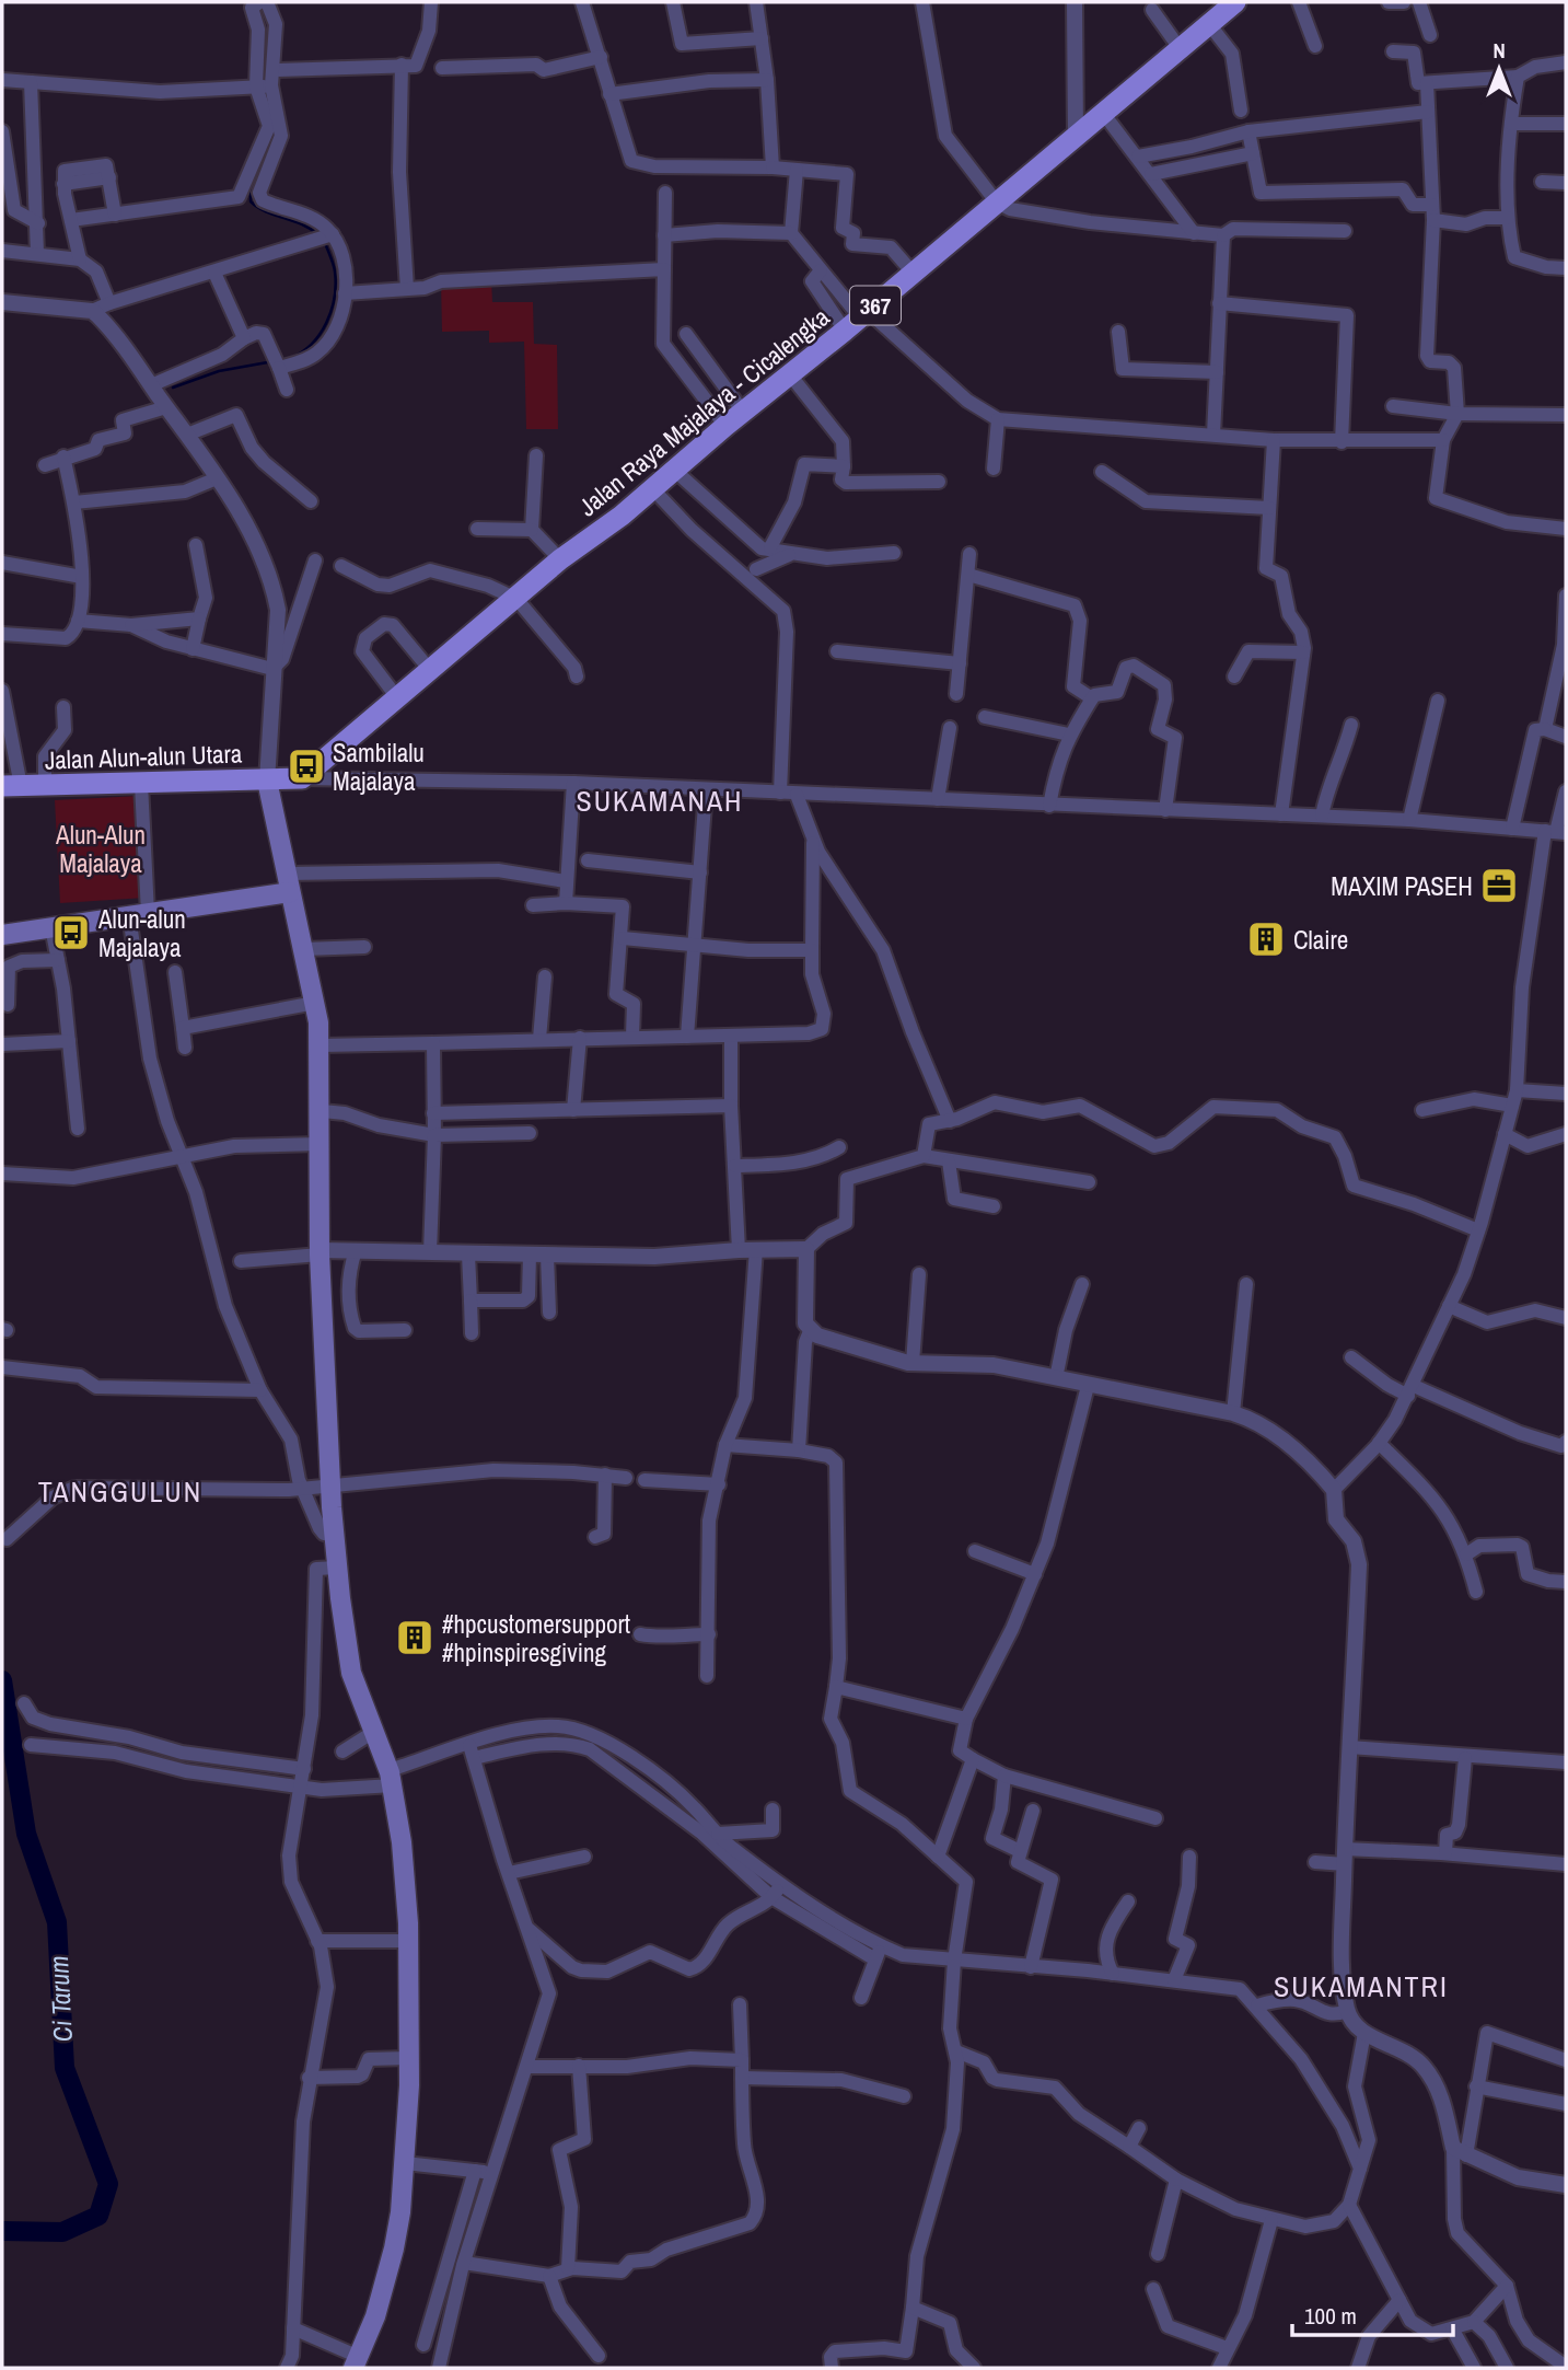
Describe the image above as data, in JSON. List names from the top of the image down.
{
  "streets": {
    "main road": ["367", "Jalan Raya Majalaya - Cicalengka", "Jalan Alun-alun Utara"]
  },
  "districts": ["SUKAMANAH", "TANGGULUN", "SUKAMANTRI"],
  "water": ["Ci Tarum"],
  "parks": ["Alun-Alun Majalaya"],
  "places": {
    "bus stop": ["Sambilalu Majalaya", "Alun-alun Majalaya"],
    "office": ["MAXIM PASEH"],
    "building": ["Claire", "#hpcustomersupport #hpinspiresgiving"]
  },
  "scale_bar": "100 m",
  "north": "top"
}
